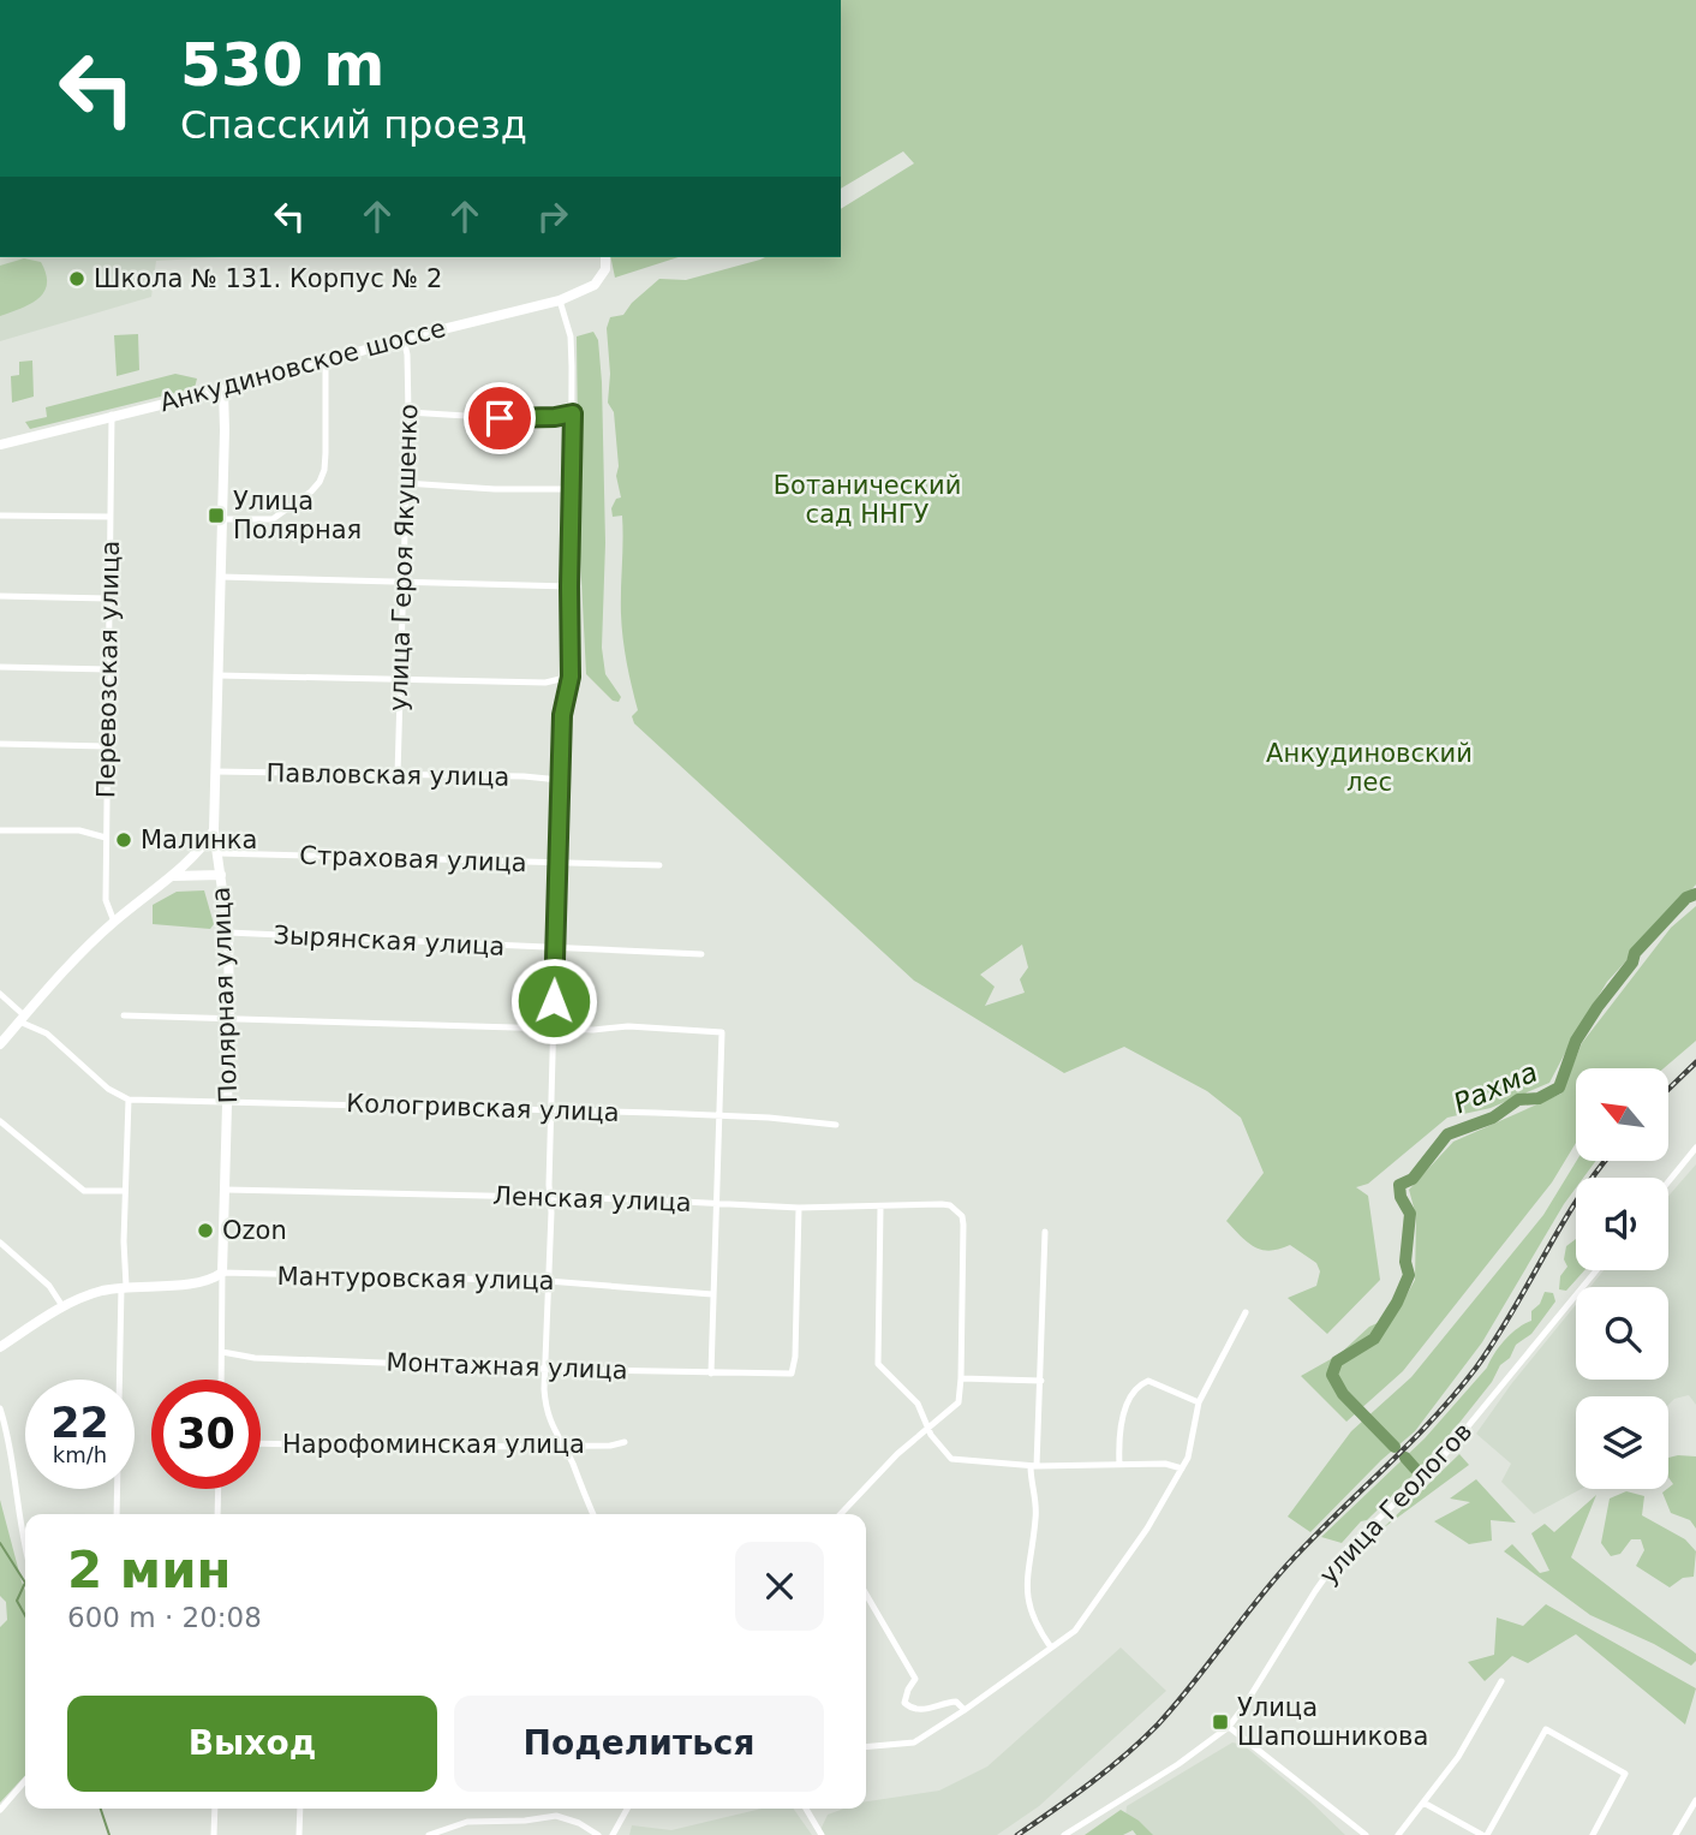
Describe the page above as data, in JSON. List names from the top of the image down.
{
  "streets": {
    "main road": ["Анкудиновское шоссе", "Полярная улица", "Мантуровская улица"],
    "street": [
      "улица Героя Якушенко",
      "Перевозская улица",
      "Павловская улица",
      "Страховая улица",
      "Зырянская улица",
      "Кологривская улица",
      "Ленская улица",
      "Монтажная улица",
      "Нарофоминская улица",
      "улица Геологов"
    ]
  },
  "crossings": [
    ["Анкудиновское шоссе", "улица Героя Якушенко"],
    ["Анкудиновское шоссе", "Перевозская улица"],
    ["Анкудиновское шоссе", "Полярная улица"],
    ["улица Героя Якушенко", "Павловская улица"],
    ["Павловская улица", "Полярная улица"],
    ["Страховая улица", "Полярная улица"],
    ["Зырянская улица", "Полярная улица"],
    ["Полярная улица", "Кологривская улица"],
    ["Полярная улица", "Ленская улица"],
    ["Полярная улица", "Мантуровская улица"],
    ["Полярная улица", "Монтажная улица"],
    ["Ленская улица", "Монтажная улица"]
  ],
  "water": ["Рахма"],
  "parks": ["Ботанический сад ННГУ", "Анкудиновский лес"],
  "places": {
    "other": ["Школа № 131. Корпус № 2", "Малинка", "Ozon"],
    "transit": ["Улица Полярная", "Улица Шапошникова"]
  },
  "north": "top left",
  "page": {
    "turn": ["530 m", "Спасский проезд"],
    "speed": "22 km/h",
    "limit": "30",
    "heading": ["2 мин", "600 m · 20:08"],
    "buttons": ["Выход", "Поделиться"]
  }
}
